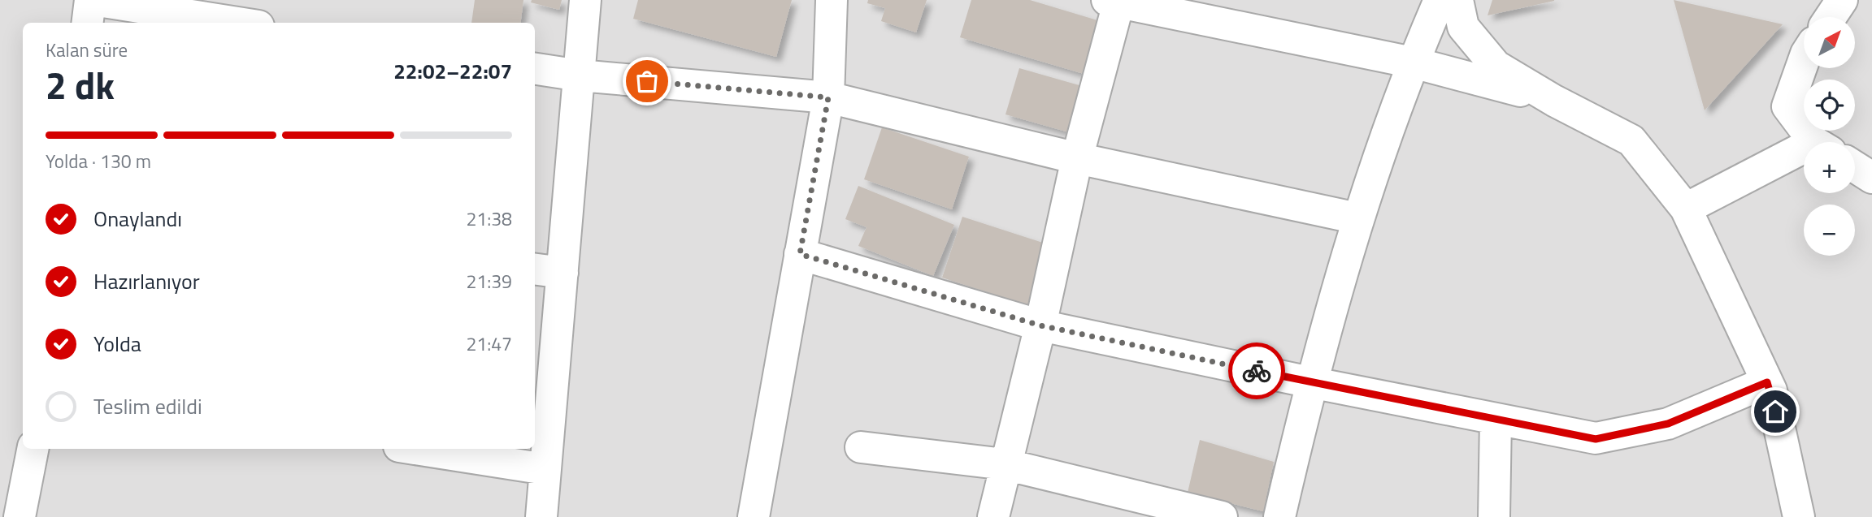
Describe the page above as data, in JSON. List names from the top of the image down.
{
  "north": "top right",
  "page": {
    "map_buttons": ["+", "−"],
    "heading": ["2 dk", "Kalan süre", "22:02–22:07"],
    "bar": "Yolda · 130 m",
    "list": [
      ["Onaylandı", "21:38"],
      ["Hazırlanıyor", "21:39"],
      ["Yolda", "21:47"],
      "Teslim edildi"
    ]
  }
}
